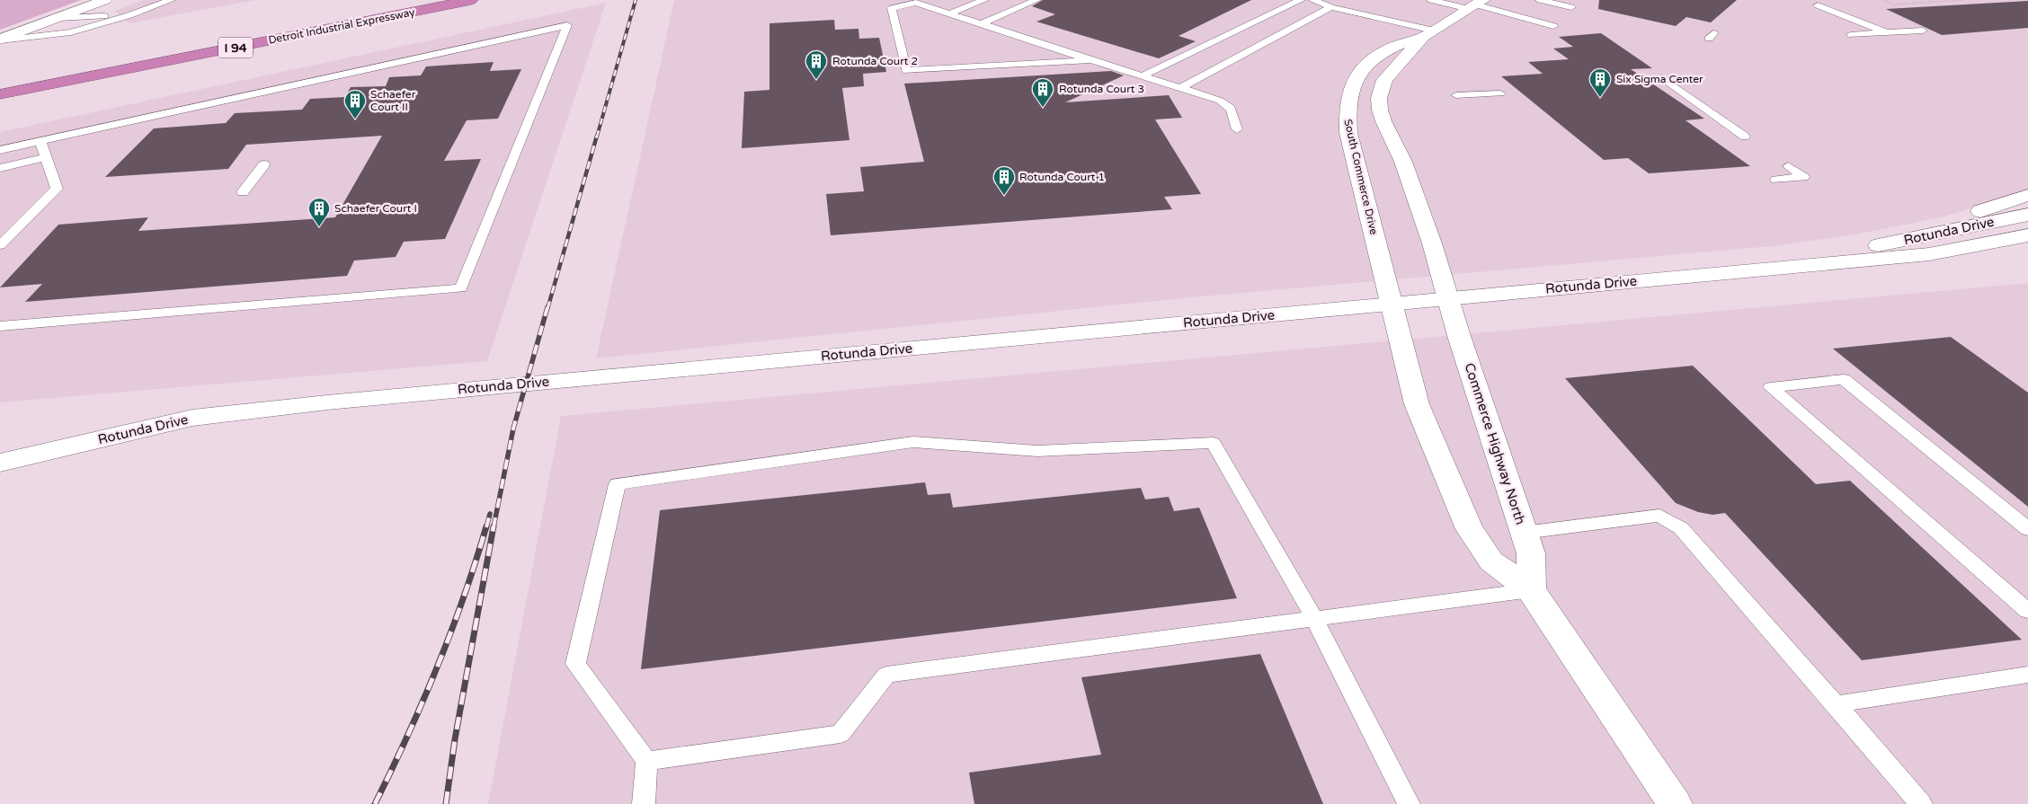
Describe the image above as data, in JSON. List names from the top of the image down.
{
  "streets": {
    "highway": ["Detroit Industrial Expressway", "I 94"],
    "main road": ["South Commerce Drive", "Rotunda Drive", "Commerce Highway North"]
  },
  "crossings": [
    ["South Commerce Drive", "Rotunda Drive"],
    ["South Commerce Drive", "Commerce Highway North"],
    ["Rotunda Drive", "Commerce Highway North"]
  ],
  "places": {
    "building": [
      "Rotunda Court 2",
      "Six Sigma Center",
      "Rotunda Court 3",
      "Schaefer Court II",
      "Rotunda Court 1",
      "Schaefer Court I"
    ]
  }
}
